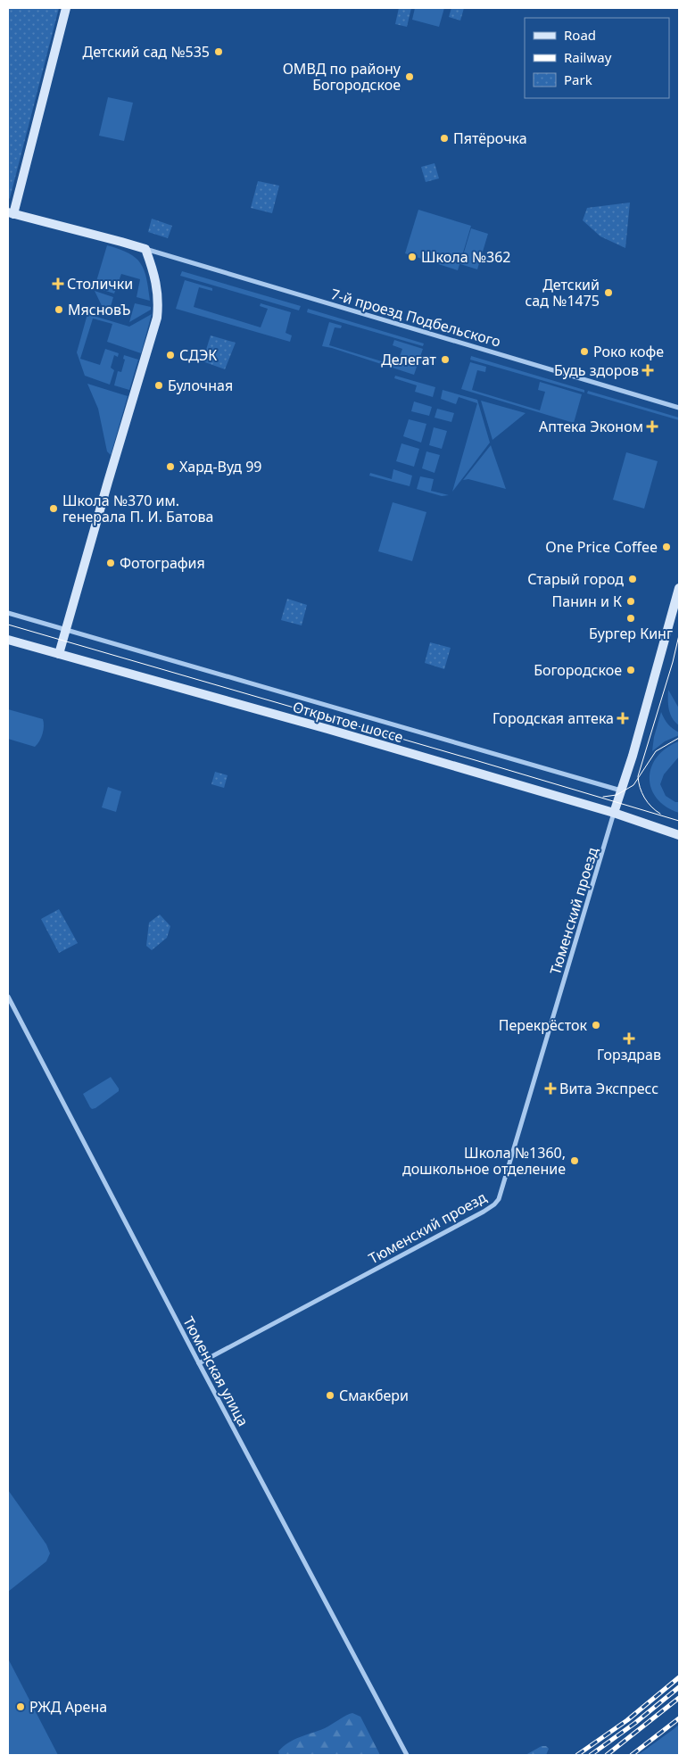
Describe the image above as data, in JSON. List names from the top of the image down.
{
  "streets": {
    "street": [
      "7-й проезд Подбельского",
      "Открытое шоссе",
      "Тюменский проезд",
      "Тюменская улица"
    ]
  },
  "crossings": [
    ["Открытое шоссе", "Тюменский проезд"],
    ["Тюменский проезд", "Тюменская улица"]
  ],
  "places": {
    "other": [
      "Детский сад №535",
      "ОМВД по району Богородское",
      "Пятёрочка",
      "Школа №362",
      "Детский сад №1475",
      "МясновЪ",
      "Роко кофе",
      "СДЭК",
      "Делегат",
      "Булочная",
      "Хард-Вуд 99",
      "Школа №370 им. генерала П. И. Батова",
      "One Price Coffee",
      "Фотография",
      "Старый город",
      "Панин и К",
      "Бургер Кинг",
      "Богородское",
      "Перекрёсток",
      "Школа №1360, дошкольное отделение",
      "Смакбери",
      "РЖД Арена"
    ],
    "health": [
      "Столички",
      "Будь здоров",
      "Аптека Эконом",
      "Городская аптека",
      "Горздрав",
      "Вита Экспресс"
    ]
  },
  "legend": ["Road", "Railway", "Park"]
}
